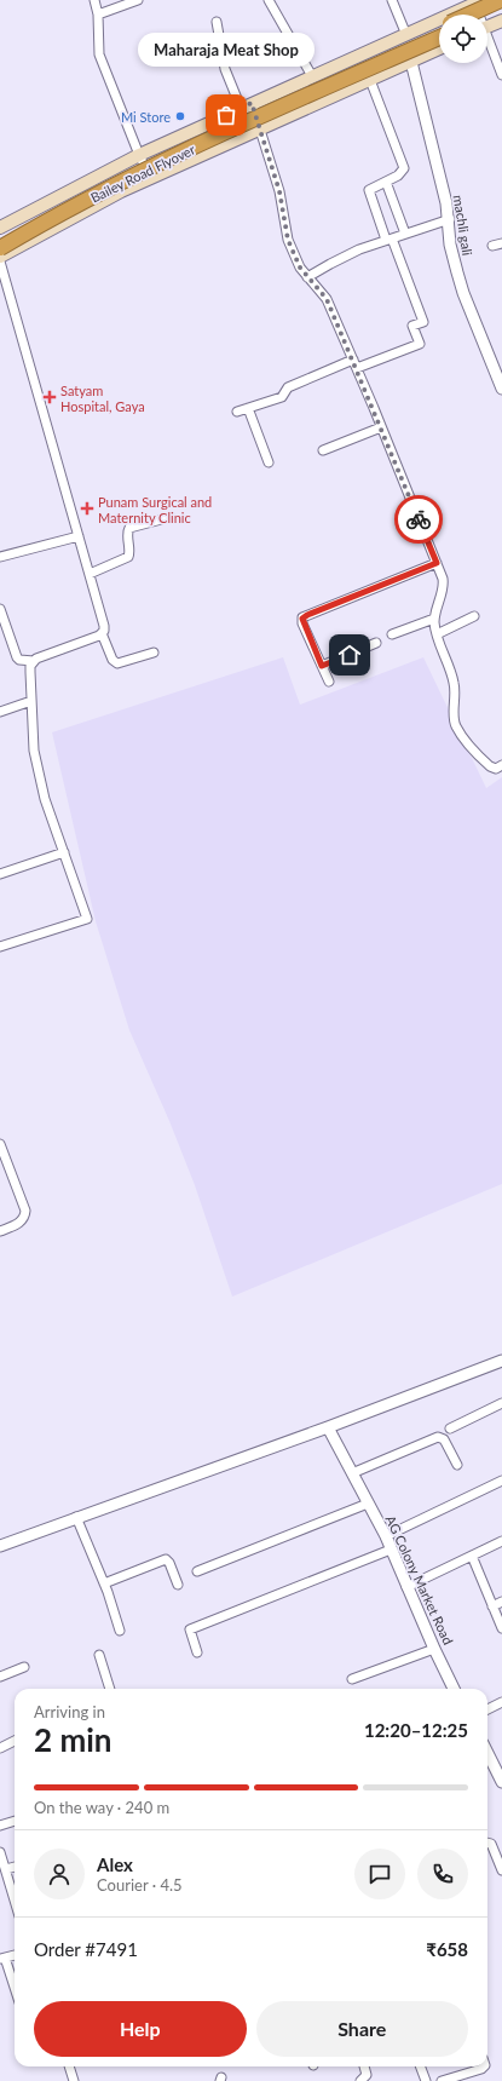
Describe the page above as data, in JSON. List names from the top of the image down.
{
  "streets": {
    "highway": ["Bailey Road Flyover"],
    "street": ["machli gali", "AG Colony Market Road"]
  },
  "places": {
    "other": ["Maharaja Meat Shop", "Mi Store"],
    "health": ["Satyam Hospital, Gaya", "Punam Surgical and Maternity Clinic"]
  },
  "page": {
    "bubble": "Maharaja Meat Shop",
    "heading": ["2 min", "Arriving in", "12:20–12:25"],
    "panel": [
      "Alex",
      "Courier · 4.5",
      "Order #7491",
      "₹658"
    ],
    "bar": "On the way · 240 m",
    "buttons": ["Help", "Share"]
  }
}
